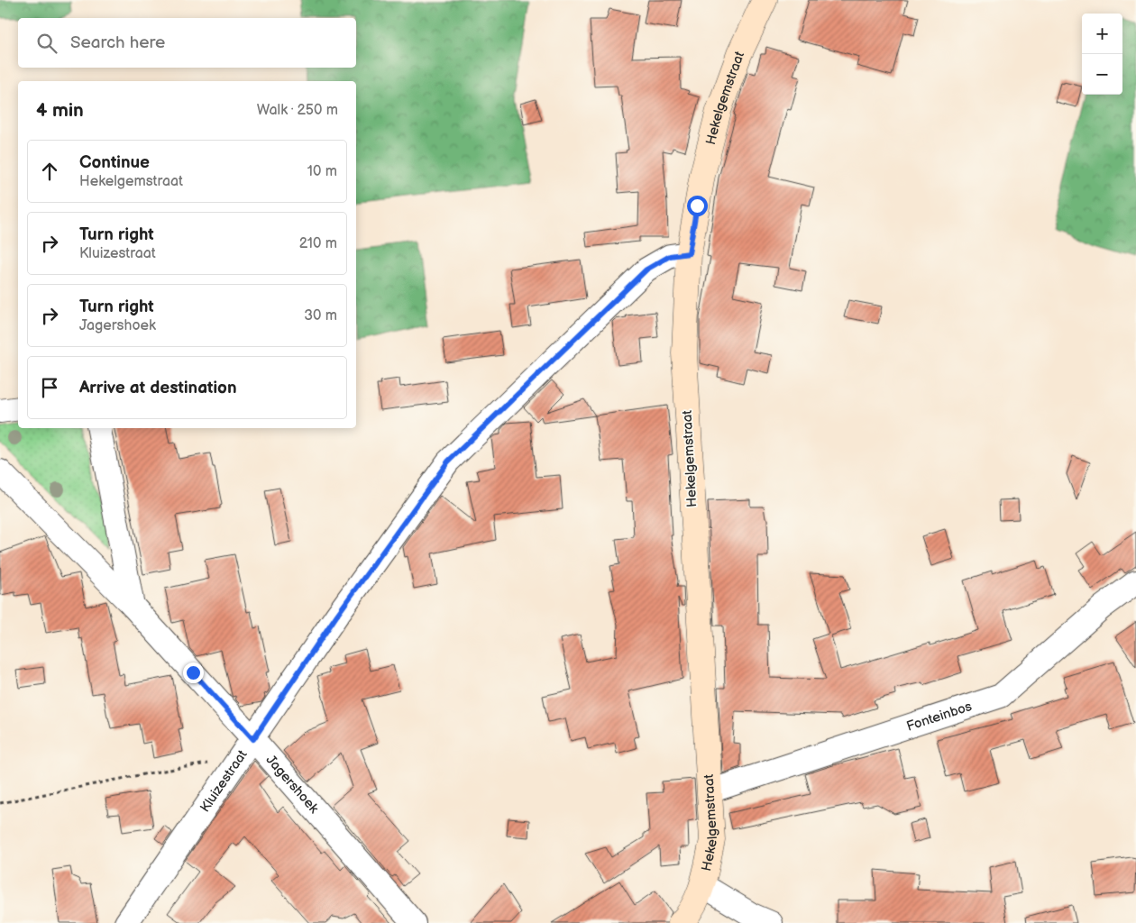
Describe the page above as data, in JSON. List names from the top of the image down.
{
  "streets": {
    "street": [
      "Hekelgemstraat",
      "Fonteinbos",
      "Kluizestraat",
      "Jagershoek"
    ]
  },
  "crossings": [
    ["Hekelgemstraat", "Fonteinbos"],
    ["Hekelgemstraat", "Kluizestraat"],
    ["Kluizestraat", "Jagershoek"]
  ],
  "page": {
    "map_buttons": ["+", "−"],
    "search": "Search here",
    "heading": ["4 min", "Walk · 250 m"],
    "list": [
      ["Continue", "Hekelgemstraat", "10 m"],
      ["Turn right", "Kluizestraat", "210 m"],
      ["Turn right", "Jagershoek", "30 m"],
      "Arrive at destination"
    ]
  }
}
